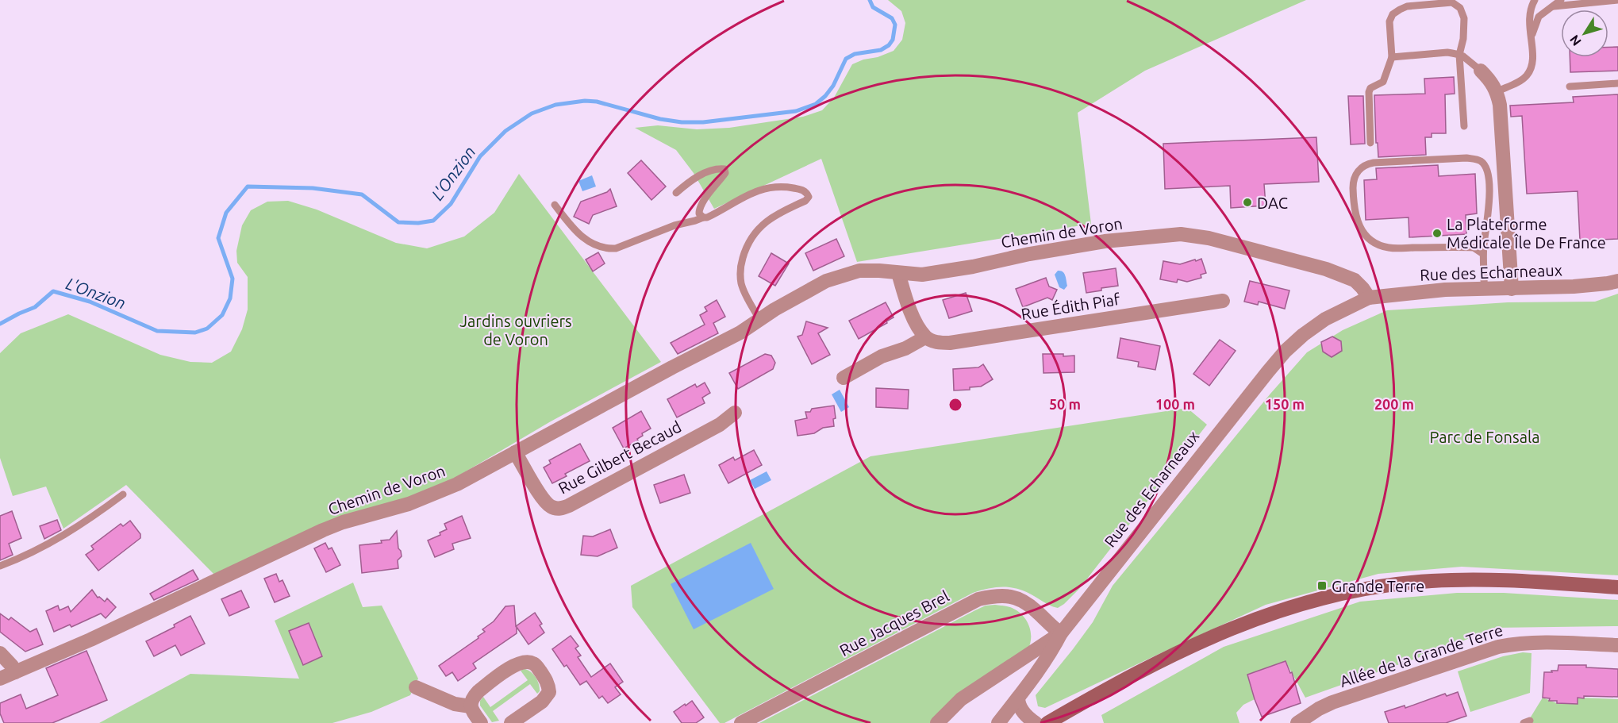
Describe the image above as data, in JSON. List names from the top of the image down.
{
  "streets": {
    "street": [
      "Chemin de Voron",
      "Rue des Echarneaux",
      "Rue Édith Piaf",
      "Rue Gilbert Becaud",
      "Rue Jacques Brel",
      "Allée de la Grande Terre"
    ]
  },
  "crossings": [
    ["Chemin de Voron", "Rue des Echarneaux"],
    ["Chemin de Voron", "Rue Gilbert Becaud"],
    ["Rue des Echarneaux", "Rue Jacques Brel"]
  ],
  "water": ["L'Onzion"],
  "parks": ["Jardins ouvriers de Voron", "Parc de Fonsala"],
  "places": {
    "other": ["DAC", "La Plateforme Médicale Île De France"],
    "transit": ["Grande Terre"]
  },
  "north": "bottom left",
  "rings": [
    "50 m",
    "100 m",
    "150 m",
    "200 m"
  ]
}
